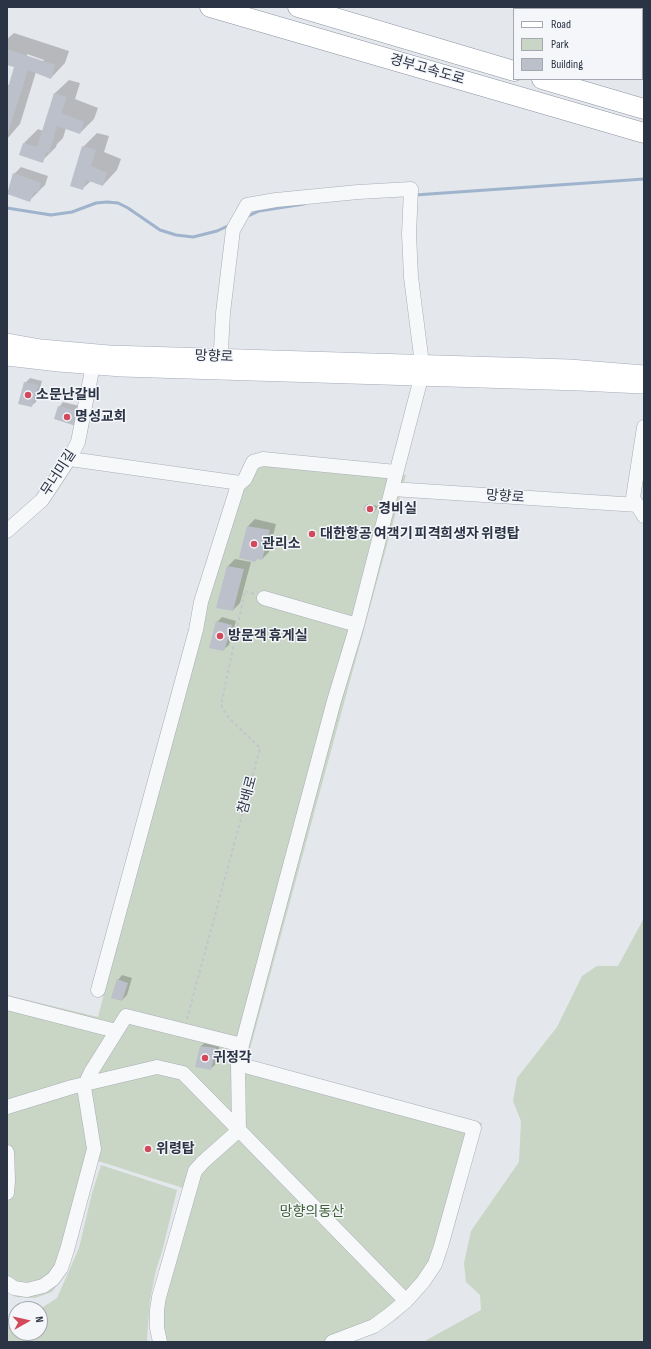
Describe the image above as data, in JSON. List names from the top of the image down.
{
  "streets": {
    "highway": ["경부고속도로"],
    "main road": ["망향로"],
    "street": ["무너미길"],
    "path": ["참배로"]
  },
  "crossings": [
    ["망향로", "무너미길"]
  ],
  "parks": ["망향의동산"],
  "places": [
    "소문난갈비",
    "명성교회",
    "경비실",
    "대한항공 여객기 피격희생자 위령탑",
    "관리소",
    "방문객 휴게실",
    "귀정각",
    "위령탑"
  ],
  "legend": ["Road", "Park", "Building"],
  "north": "right"
}
